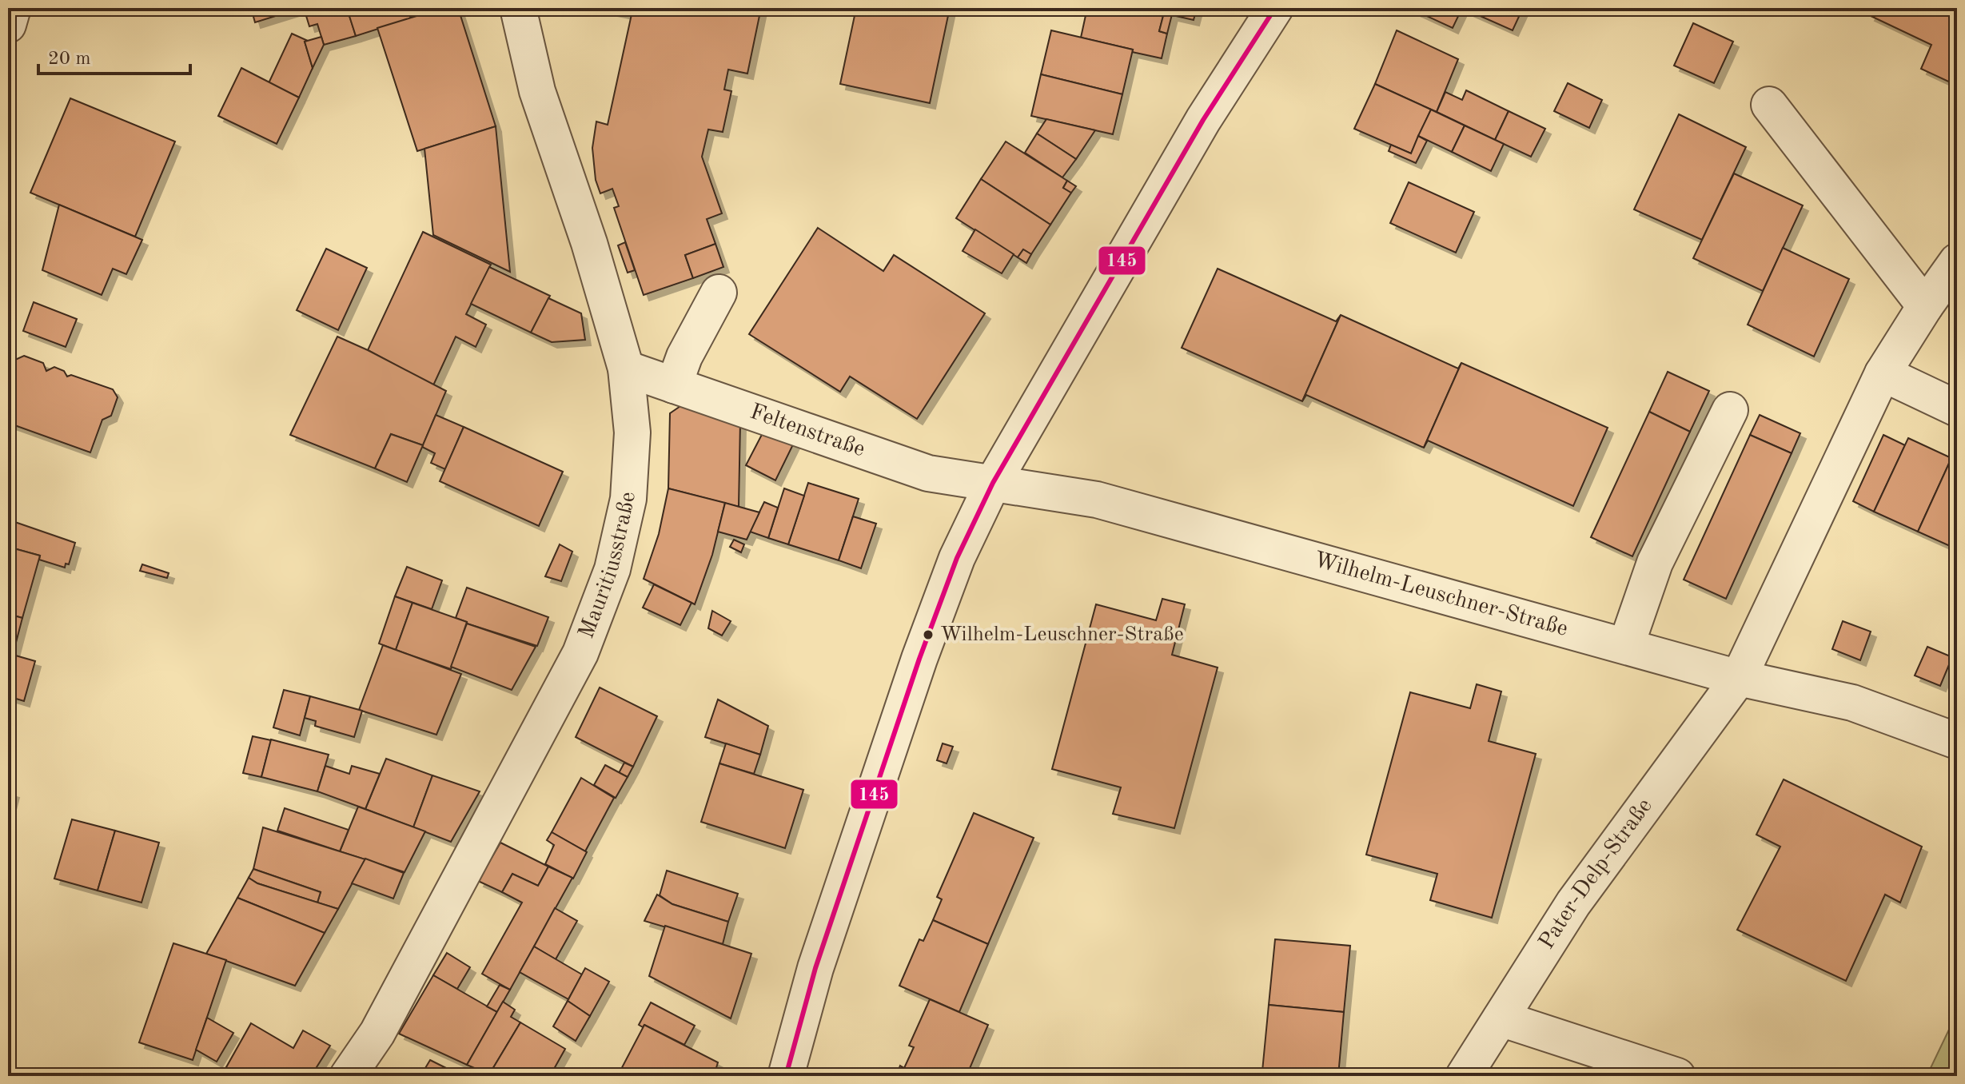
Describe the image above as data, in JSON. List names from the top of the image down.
{
  "streets": {
    "street": [
      "Feltenstraße",
      "Mauritiusstraße",
      "Wilhelm-Leuschner-Straße",
      "Pater-Delp-Straße"
    ]
  },
  "crossings": [
    ["Feltenstraße", "Mauritiusstraße"],
    ["Feltenstraße", "Wilhelm-Leuschner-Straße"],
    ["Wilhelm-Leuschner-Straße", "Pater-Delp-Straße"]
  ],
  "places": ["Wilhelm-Leuschner-Straße"],
  "lines": ["transit line 145"],
  "scale_bar": "20 m"
}
